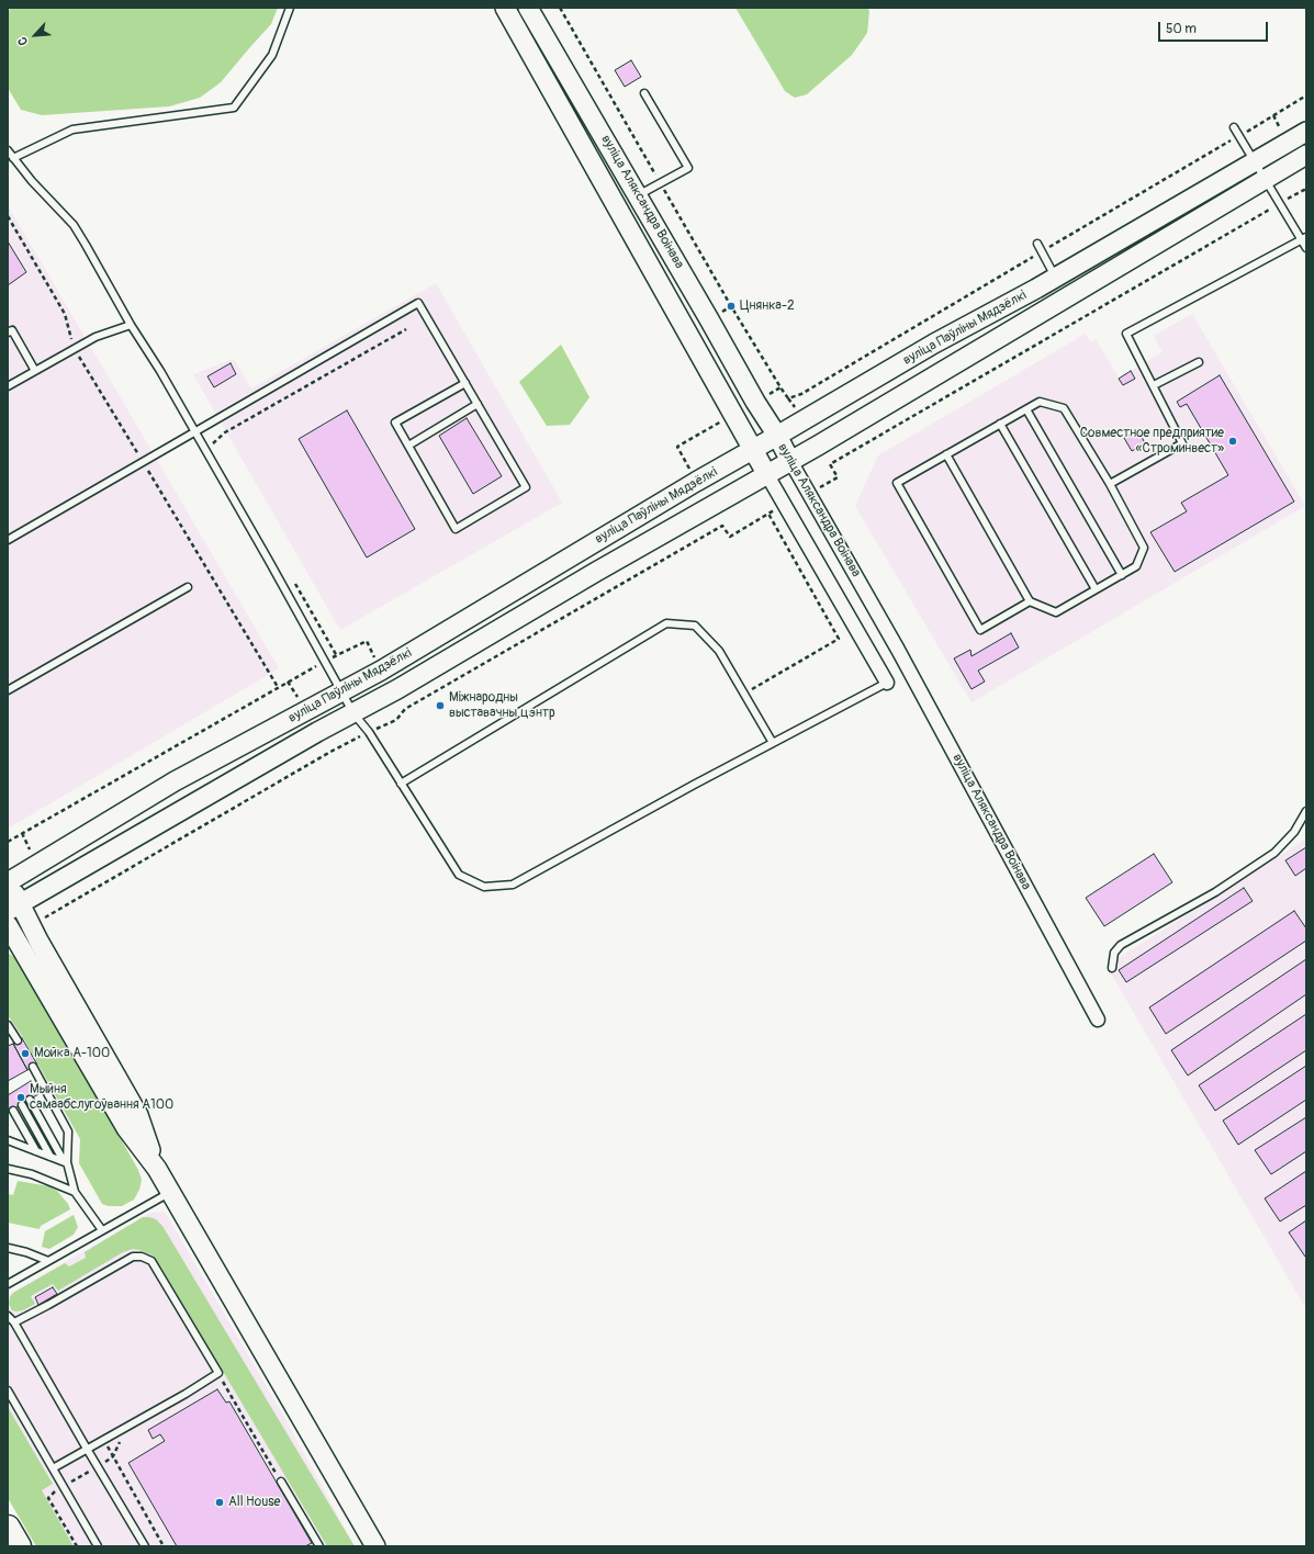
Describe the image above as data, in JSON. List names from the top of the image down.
{
  "streets": {
    "street": ["вуліца Аляксандра Воінава", "вуліца Паўліны Мядзёлкі"]
  },
  "crossings": [
    ["вуліца Аляксандра Воінава", "вуліца Паўліны Мядзёлкі"]
  ],
  "places": [
    "Цнянка-2",
    "Совместное предприятие «Строминвест»",
    "Міжнародны выставачны цэнтр",
    "Мойка A-100",
    "Мыйня самаабслугоўвання A100",
    "All House"
  ],
  "scale_bar": "50 m",
  "north": "bottom left"
}
